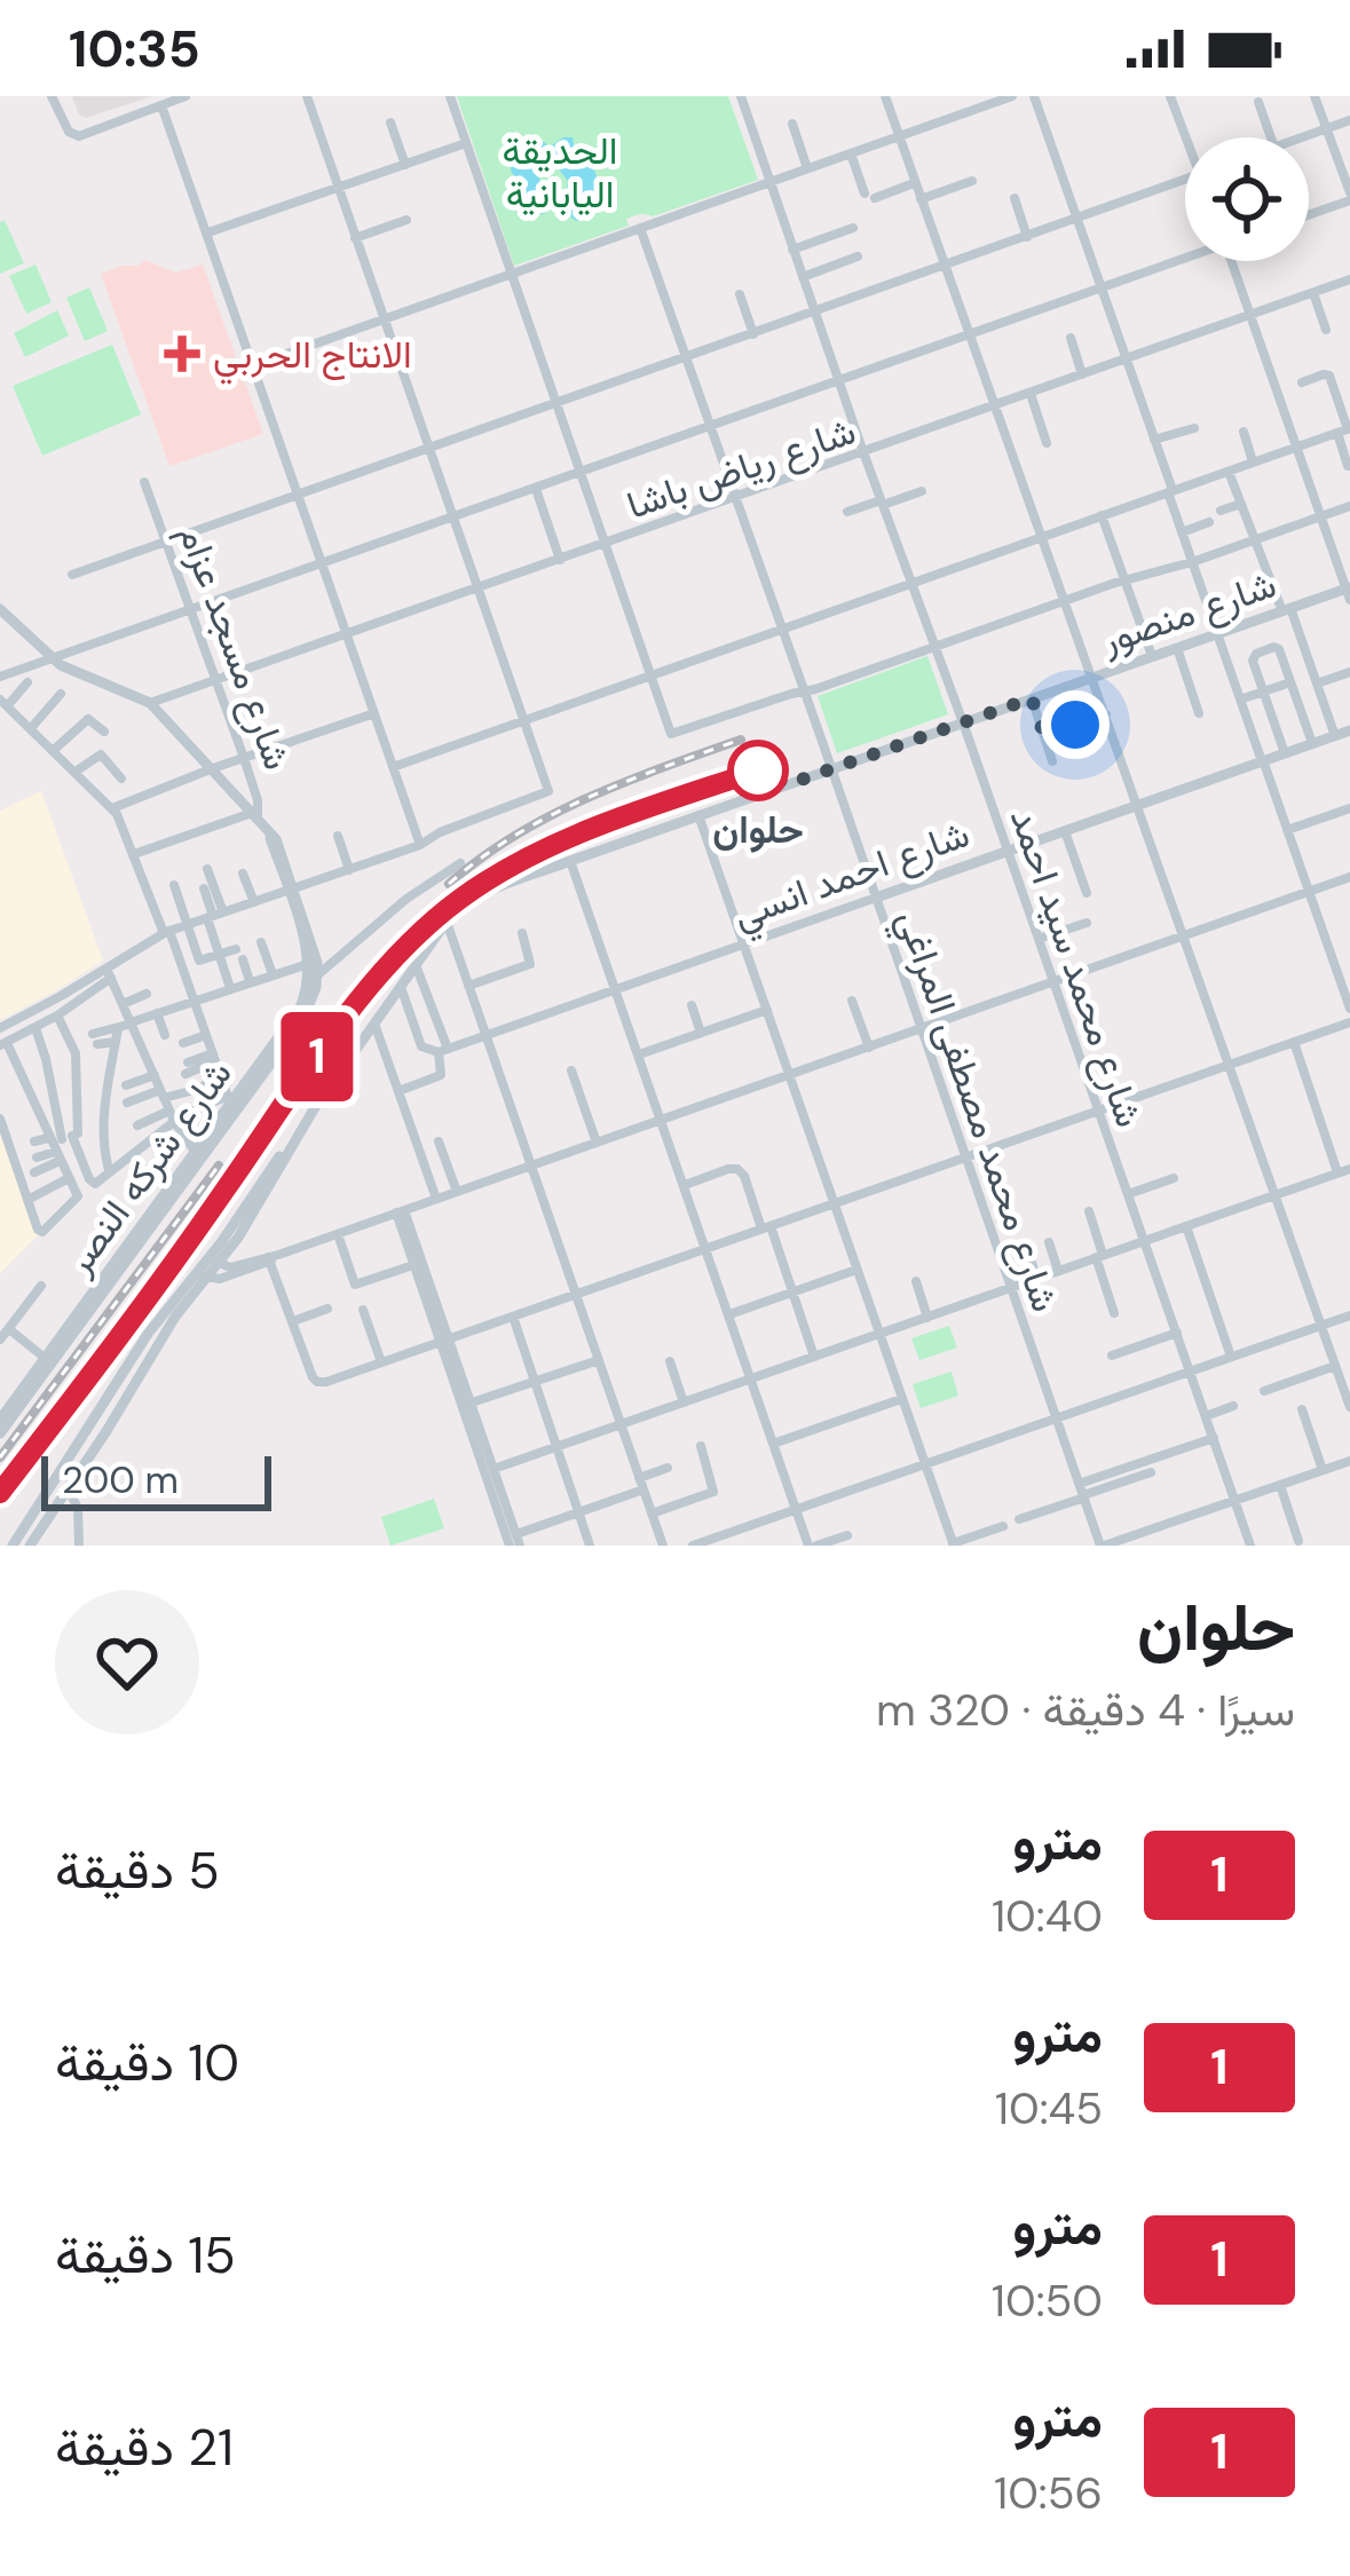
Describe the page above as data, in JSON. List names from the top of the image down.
{
  "streets": {
    "street": [
      "شارع رياض باشا",
      "شارع منصور",
      "شارع مسجد عزام",
      "شارع احمد انسي",
      "شارع محمد سيد احمد",
      "شارع محمد مصطفى المراغي",
      "شارع شركه النصر"
    ]
  },
  "crossings": [
    ["شارع رياض باشا", "شارع مسجد عزام"],
    ["شارع رياض باشا", "شارع محمد سيد احمد"],
    ["شارع رياض باشا", "شارع محمد مصطفى المراغي"],
    ["شارع منصور", "شارع محمد سيد احمد"],
    ["شارع منصور", "شارع محمد مصطفى المراغي"],
    ["شارع احمد انسي", "شارع محمد سيد احمد"],
    ["شارع احمد انسي", "شارع محمد مصطفى المراغي"]
  ],
  "parks": ["الحديقة اليابانية"],
  "places": {
    "health": ["الانتاج الحربي"],
    "other": ["حلوان"]
  },
  "lines": ["metro line 1"],
  "scale_bar": "200 m",
  "page": {
    "status": "10:35",
    "on_map": "1",
    "scale": "200 m",
    "heading": ["حلوان", "سيرًا · 4 دقيقة · 320 m"],
    "list": [
      {
        "mark": "1",
        "name": "مترو",
        "note": "10:40",
        "value": "5 دقيقة"
      },
      {
        "mark": "1",
        "name": "مترو",
        "note": "10:45",
        "value": "10 دقيقة"
      },
      {
        "mark": "1",
        "name": "مترو",
        "note": "10:50",
        "value": "15 دقيقة"
      },
      {
        "mark": "1",
        "name": "مترو",
        "note": "10:56",
        "value": "21 دقيقة"
      }
    ]
  }
}
